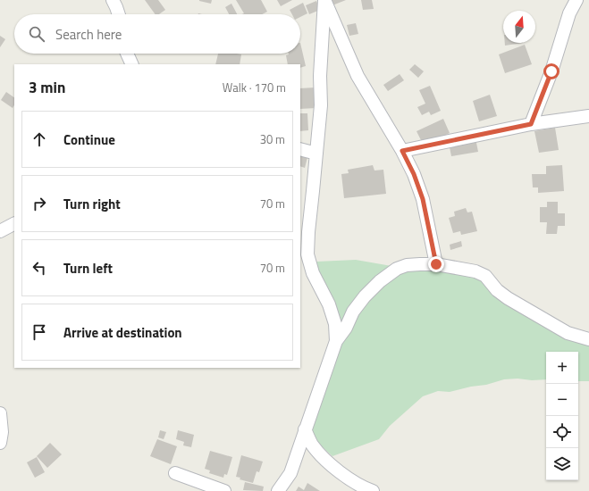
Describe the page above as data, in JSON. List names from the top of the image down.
{
  "north": "top",
  "page": {
    "search": "Search here",
    "heading": ["3 min", "Walk · 170 m"],
    "list": [
      ["Continue", "30 m"],
      ["Turn right", "70 m"],
      ["Turn left", "70 m"],
      "Arrive at destination"
    ],
    "map_buttons": ["+", "−"]
  }
}
